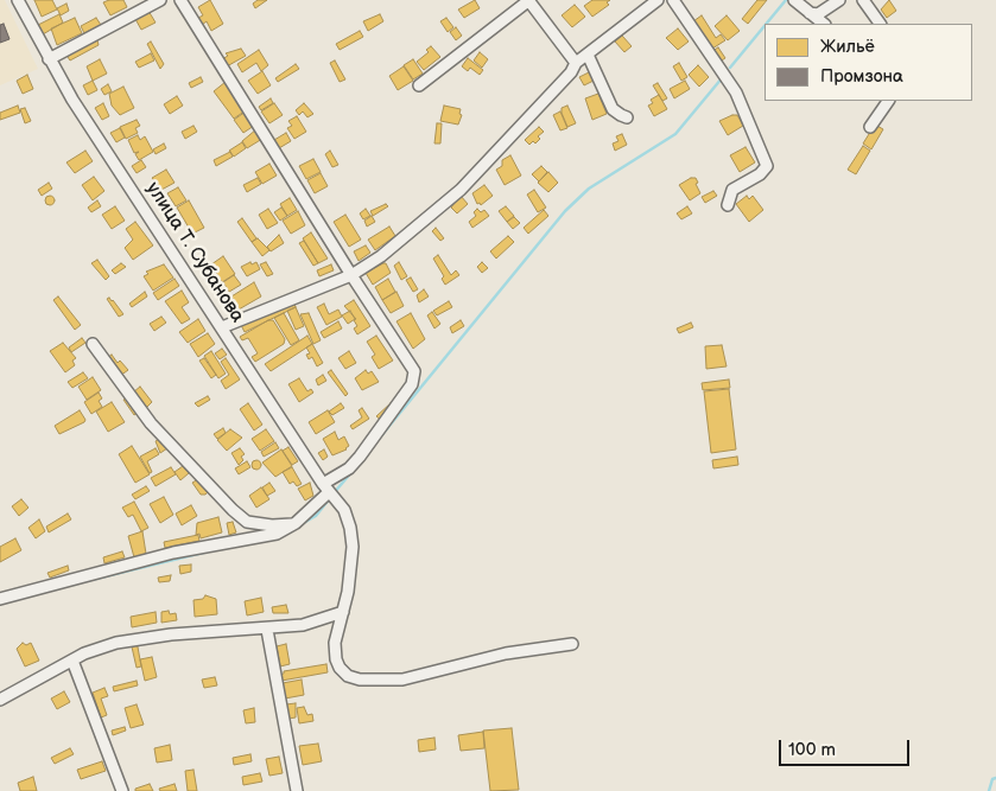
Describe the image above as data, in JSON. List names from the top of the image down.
{
  "streets": {
    "street": ["улица Т. Субанова"]
  },
  "legend": ["Жильё", "Промзона"],
  "scale_bar": "100 m"
}
